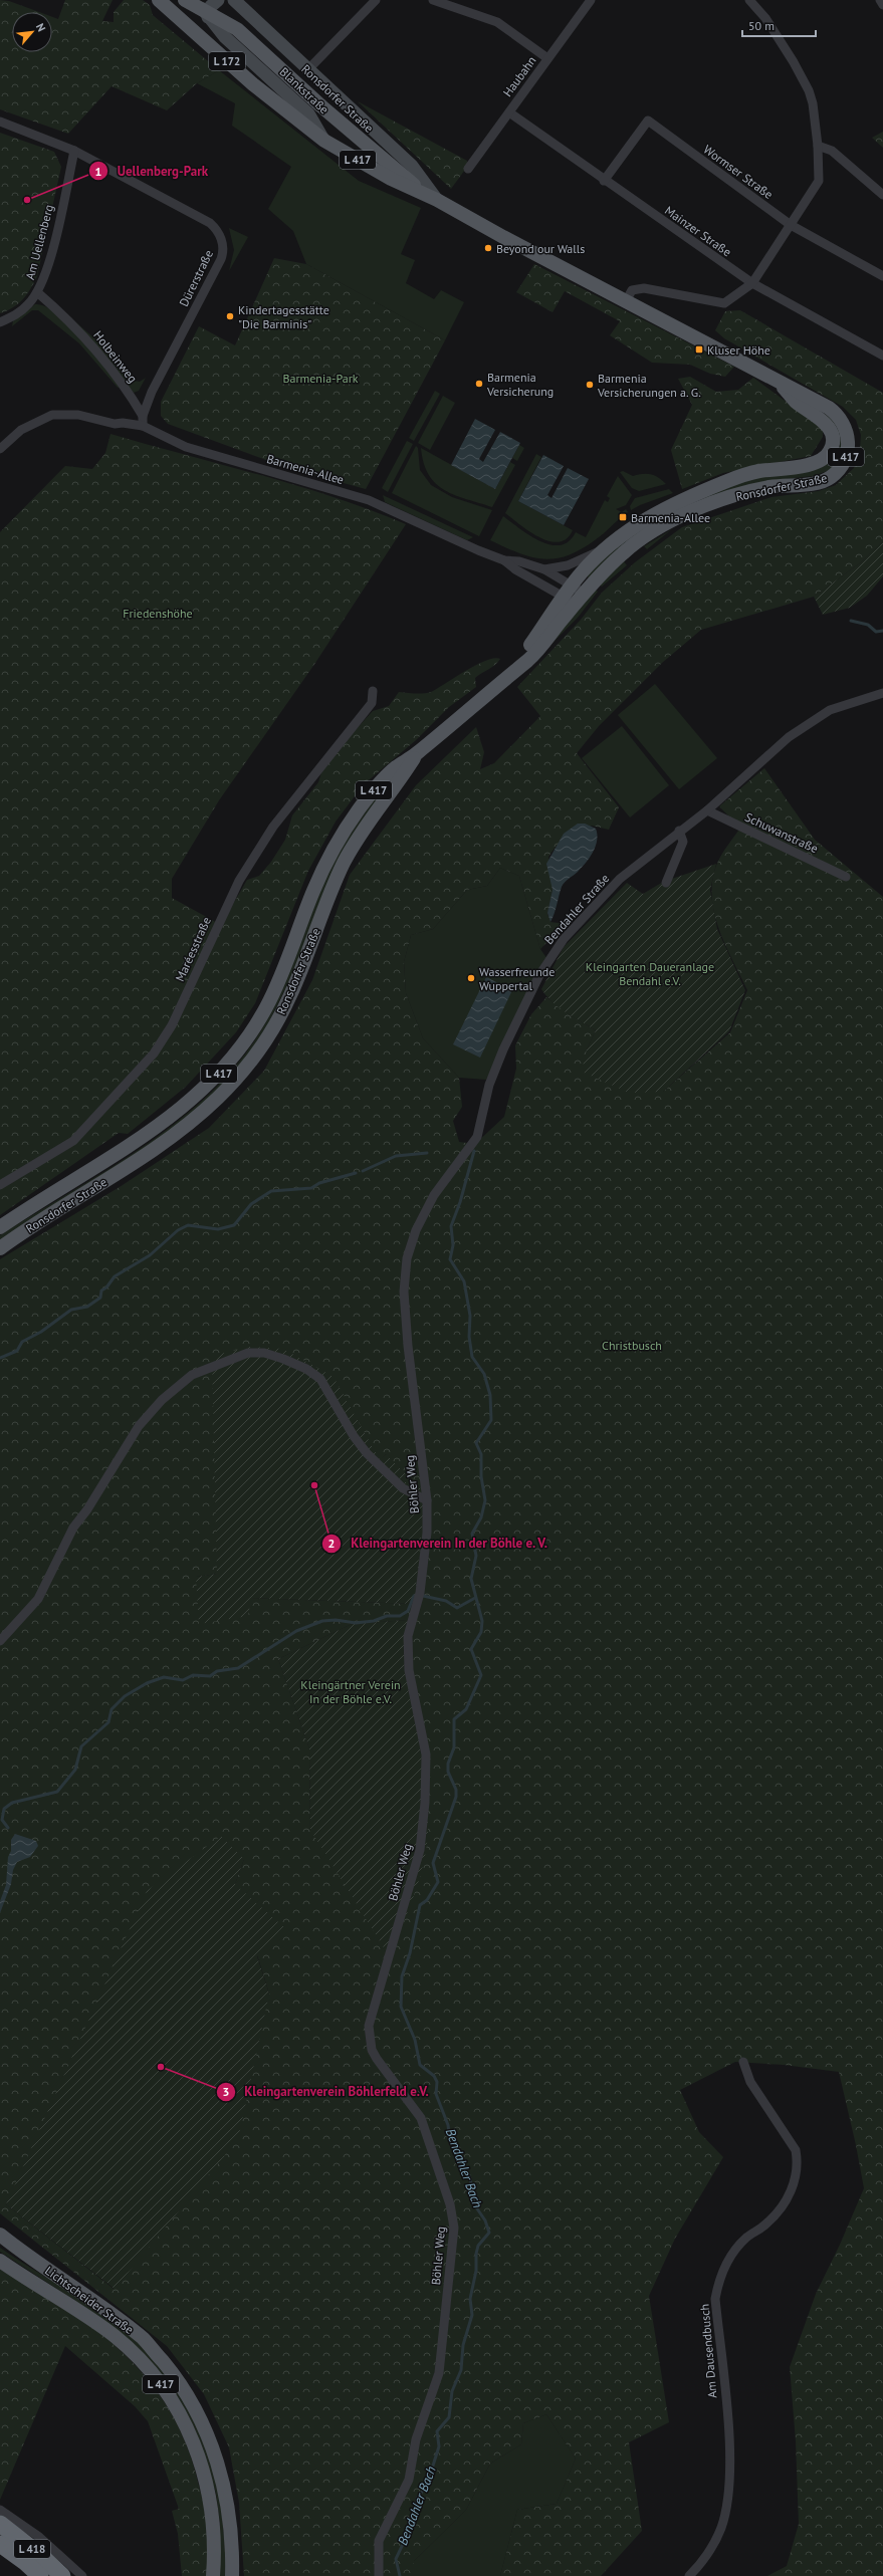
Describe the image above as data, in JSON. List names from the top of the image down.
{
  "streets": {
    "highway": ["L 418"],
    "main road": [
      "L 172",
      "Blankstraße",
      "Ronsdorfer Straße",
      "L 417",
      "Lichtscheider Straße"
    ],
    "street": [
      "Haubahn",
      "Wormser Straße",
      "Mainzer Straße",
      "Am Uellenberg",
      "Dürerstraße",
      "Holbeinweg",
      "Barmenia-Allee",
      "Schuwanstraße",
      "Bendahler Straße",
      "Maréesstraße",
      "Böhler Weg",
      "Am Dausendbusch"
    ]
  },
  "crossings": [
    ["Haubahn", "Mainzer Straße"],
    ["Blankstraße", "Ronsdorfer Straße"],
    ["Ronsdorfer Straße", "Barmenia-Allee"],
    ["Wormser Straße", "Mainzer Straße"],
    ["Am Uellenberg", "Dürerstraße"],
    ["Am Uellenberg", "Holbeinweg"],
    ["Dürerstraße", "Holbeinweg"],
    ["Dürerstraße", "Barmenia-Allee"],
    ["Schuwanstraße", "Bendahler Straße"],
    ["Bendahler Straße", "Böhler Weg"]
  ],
  "water": ["Bendahler Bach"],
  "parks": [
    "Barmenia-Park",
    "Friedenshöhe",
    "Kleingarten Daueranlage Bendahl e.V.",
    "Christbusch",
    "Kleingärtner Verein In der Böhle e.V."
  ],
  "places": {
    "other": [
      "Uellenberg-Park",
      "Beyond our Walls",
      "Kindertagesstätte \"Die Barminis\"",
      "Barmenia Versicherung",
      "Barmenia Versicherungen a. G.",
      "Wasserfreunde Wuppertal",
      "Kleingartenverein In der Böhle e. V.",
      "Kleingartenverein Böhlerfeld e.V."
    ],
    "transit": ["Kluser Höhe", "Barmenia-Allee"]
  },
  "scale_bar": "50 m",
  "north": "top right"
}
